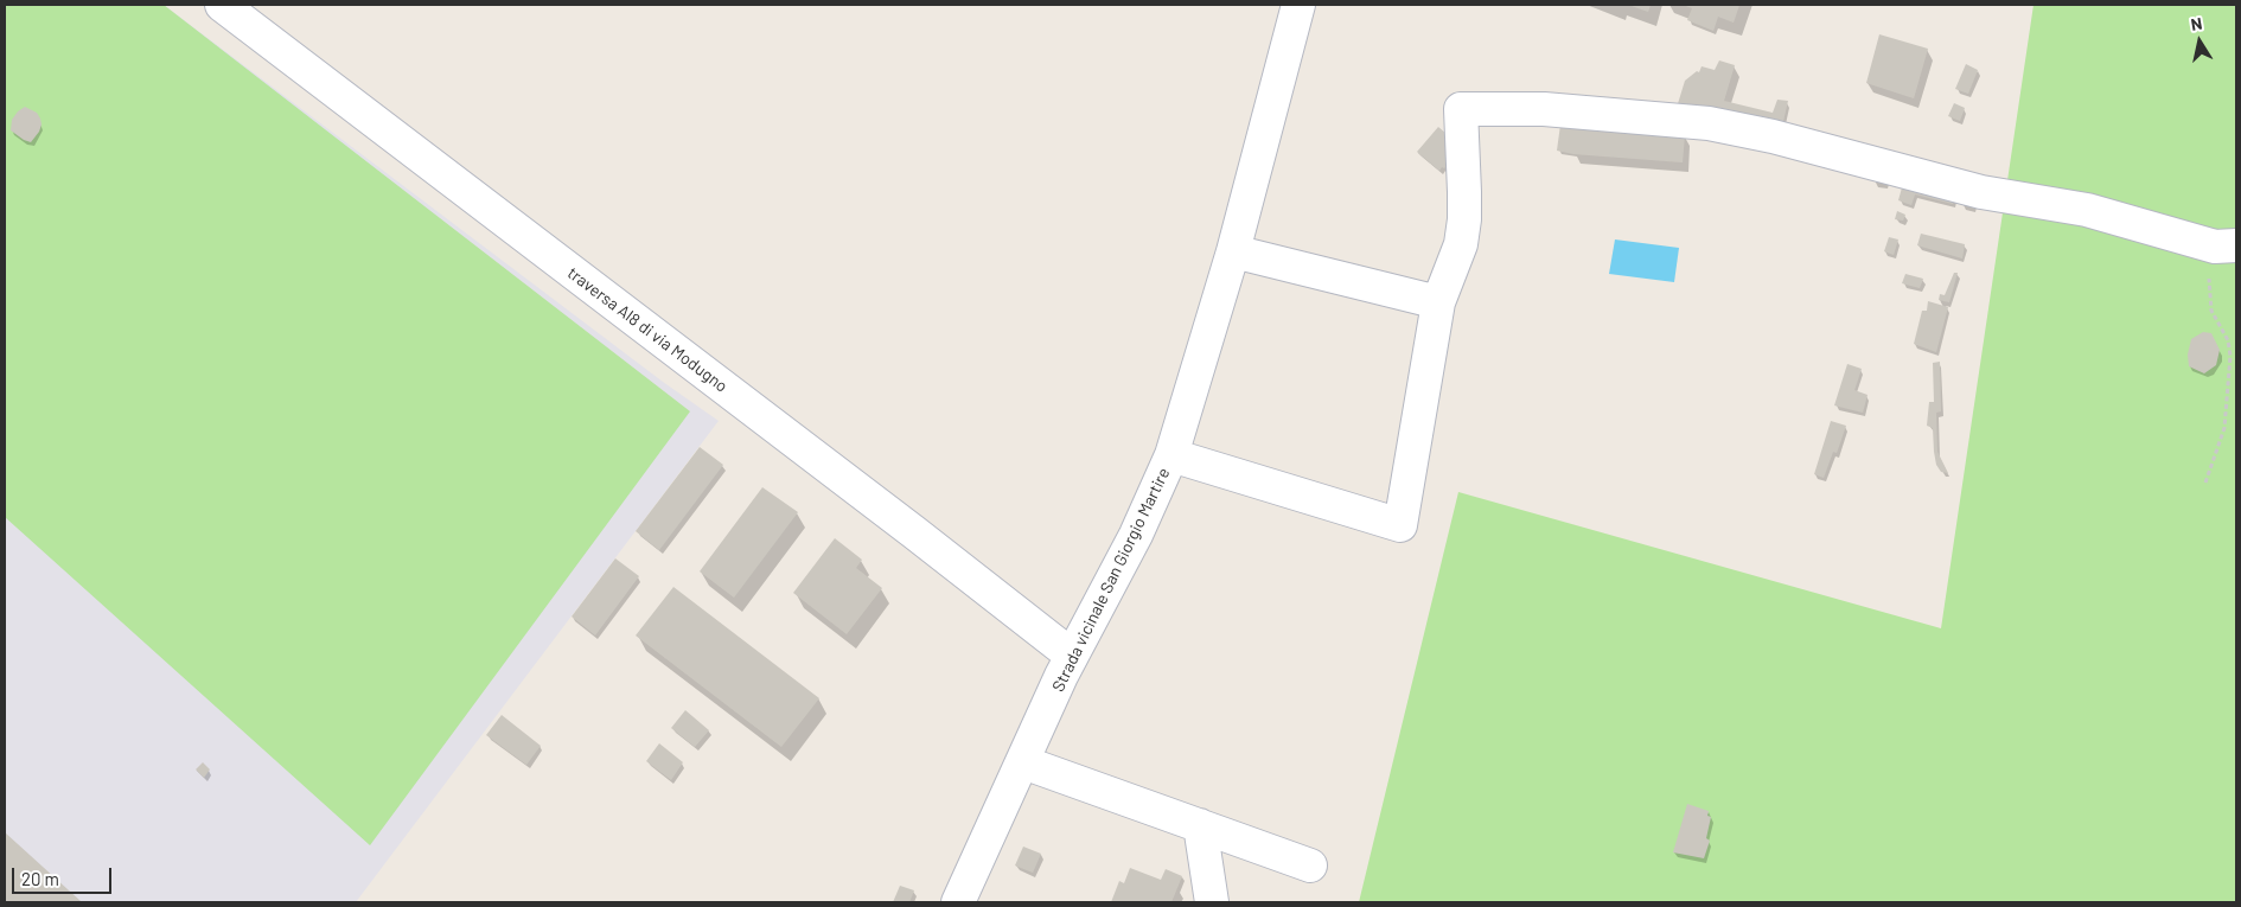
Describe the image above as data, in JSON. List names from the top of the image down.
{
  "streets": {
    "street": ["traversa AI8 di via Modugno", "Strada vicinale San Giorgio Martire"]
  },
  "crossings": [
    ["traversa AI8 di via Modugno", "Strada vicinale San Giorgio Martire"]
  ],
  "scale_bar": "20 m",
  "north": "top"
}
